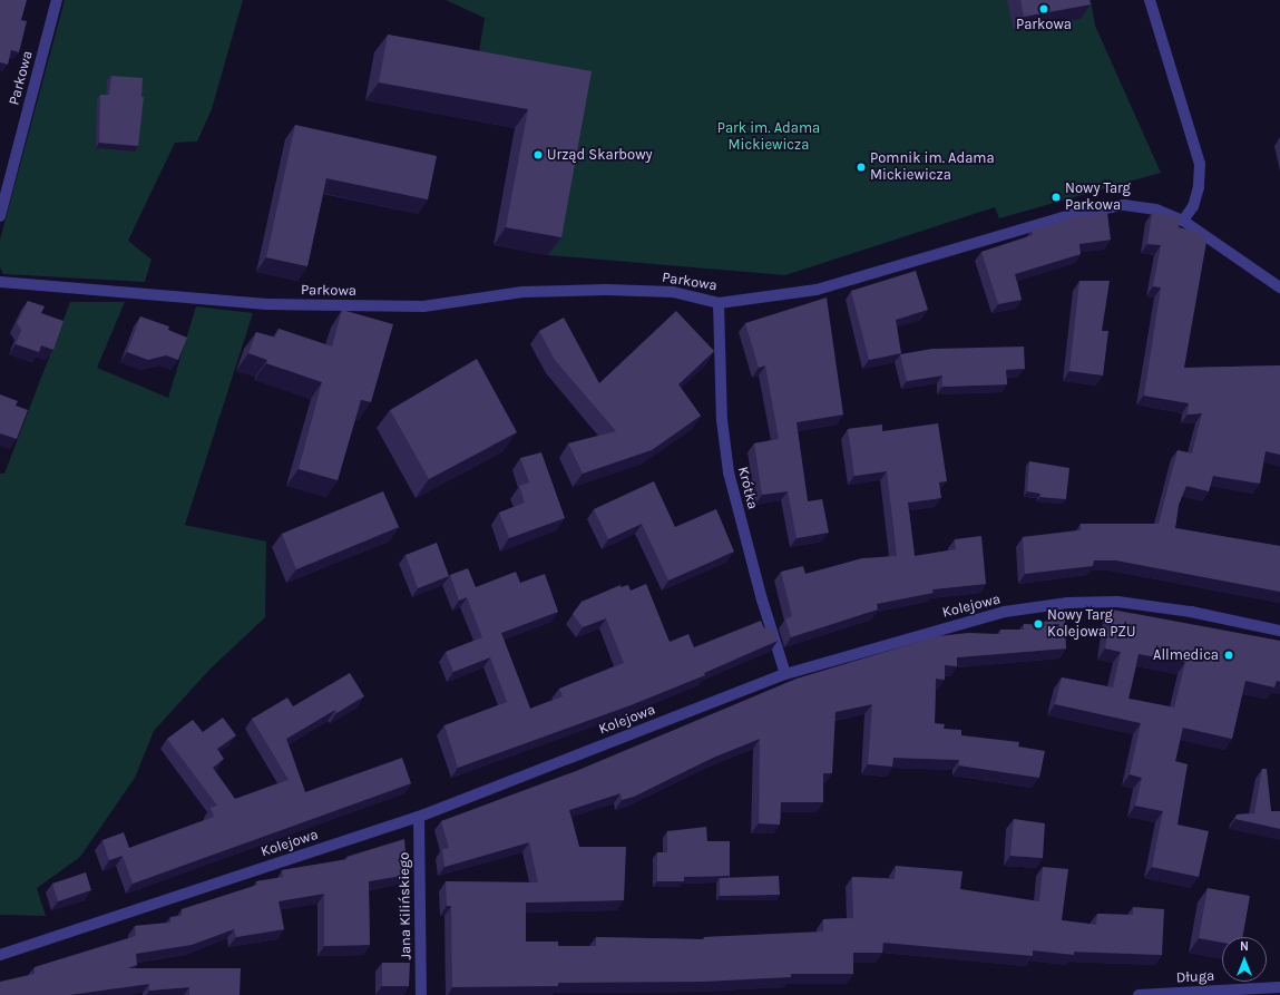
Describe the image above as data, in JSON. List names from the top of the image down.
{
  "streets": {
    "street": [
      "Parkowa",
      "Krótka",
      "Kolejowa",
      "Jana Kilińskiego",
      "Długa"
    ]
  },
  "crossings": [
    ["Parkowa", "Krótka"],
    ["Krótka", "Kolejowa"],
    ["Kolejowa", "Jana Kilińskiego"]
  ],
  "parks": ["Park im. Adama Mickiewicza"],
  "places": [
    "Parkowa",
    "Urząd Skarbowy",
    "Pomnik im. Adama Mickiewicza",
    "Nowy Targ Parkowa",
    "Nowy Targ Kolejowa PZU",
    "Allmedica"
  ],
  "north": "top"
}
